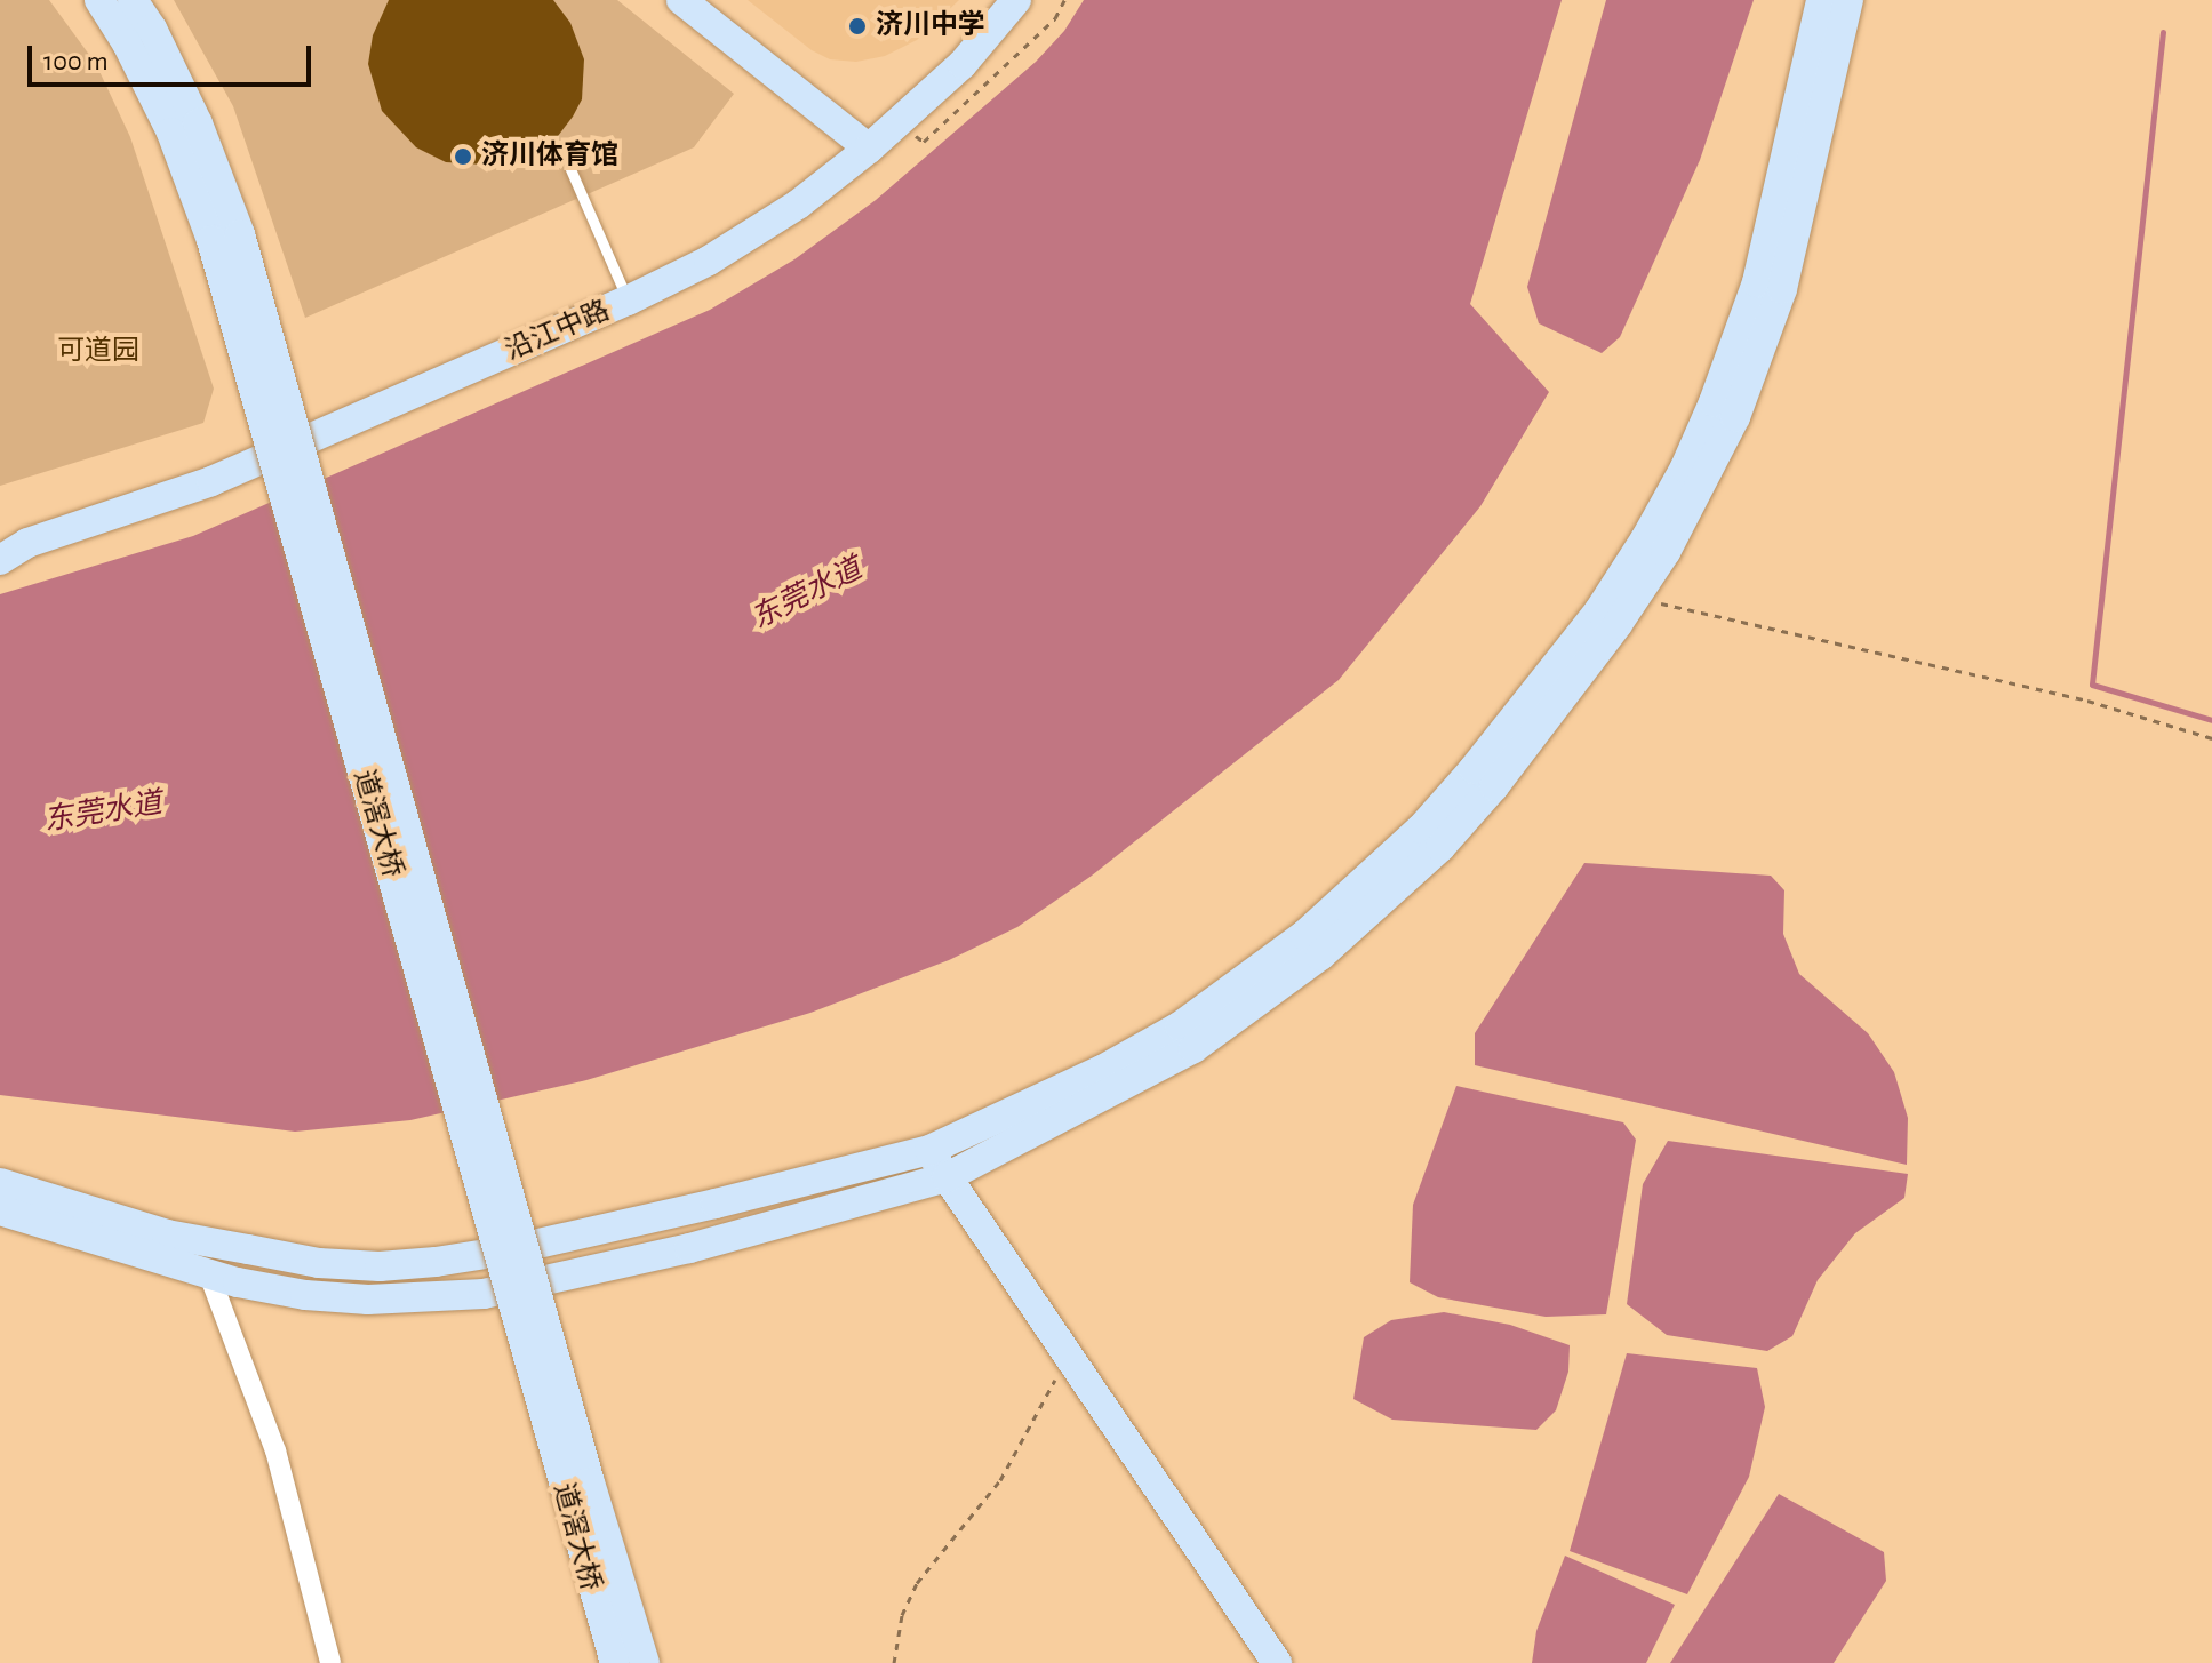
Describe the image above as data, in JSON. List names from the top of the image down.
{
  "streets": {
    "street": ["沿江中路", "道滘大桥"]
  },
  "water": ["东莞水道"],
  "parks": ["可道园"],
  "places": ["济川中学", "济川体育馆"],
  "scale_bar": "100 m"
}
